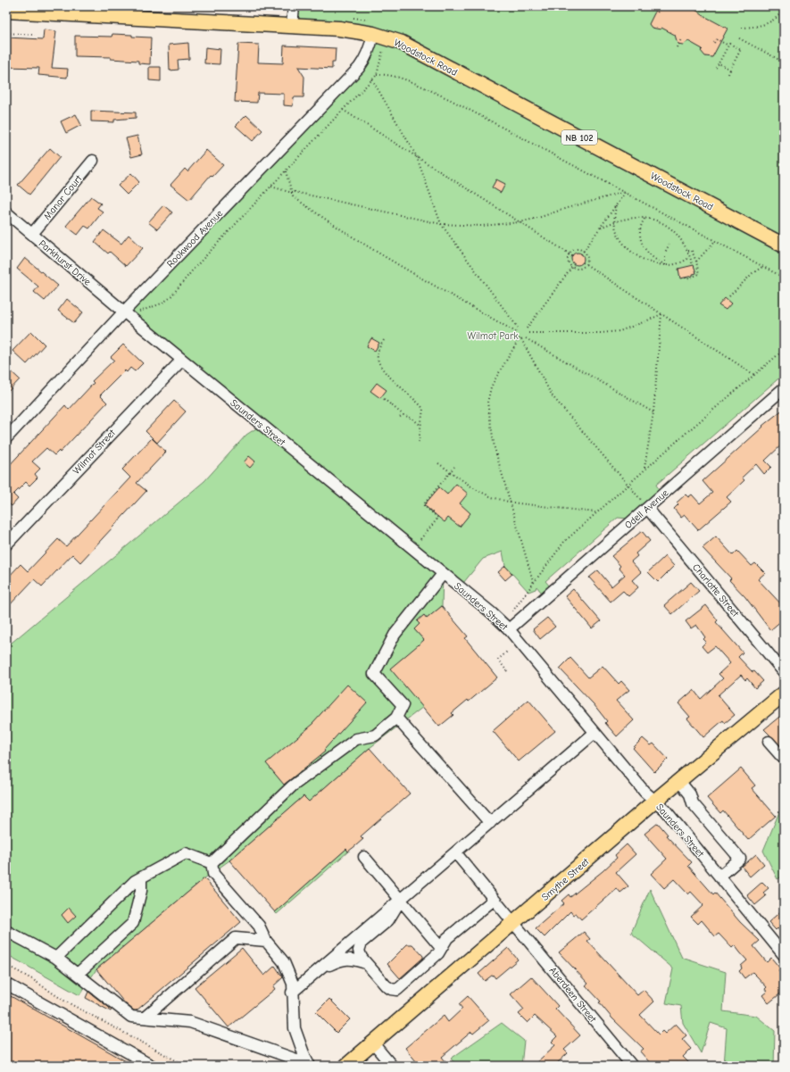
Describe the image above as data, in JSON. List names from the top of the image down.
{
  "streets": {
    "main road": ["Woodstock Road", "NB 102", "Smythe Street"],
    "street": [
      "Manor Court",
      "Rookwood Avenue",
      "Parkhurst Drive",
      "Saunders Street",
      "Wilmot Street",
      "Odell Avenue",
      "Charlotte Street",
      "Aberdeen Street"
    ]
  },
  "crossings": [
    ["Woodstock Road", "Rookwood Avenue"],
    ["Manor Court", "Parkhurst Drive"],
    ["Rookwood Avenue", "Parkhurst Drive"],
    ["Rookwood Avenue", "Saunders Street"],
    ["Parkhurst Drive", "Saunders Street"],
    ["Saunders Street", "Wilmot Street"],
    ["Saunders Street", "Odell Avenue"],
    ["Saunders Street", "Smythe Street"],
    ["Odell Avenue", "Charlotte Street"],
    ["Smythe Street", "Aberdeen Street"]
  ],
  "parks": ["Wilmot Park"]
}
